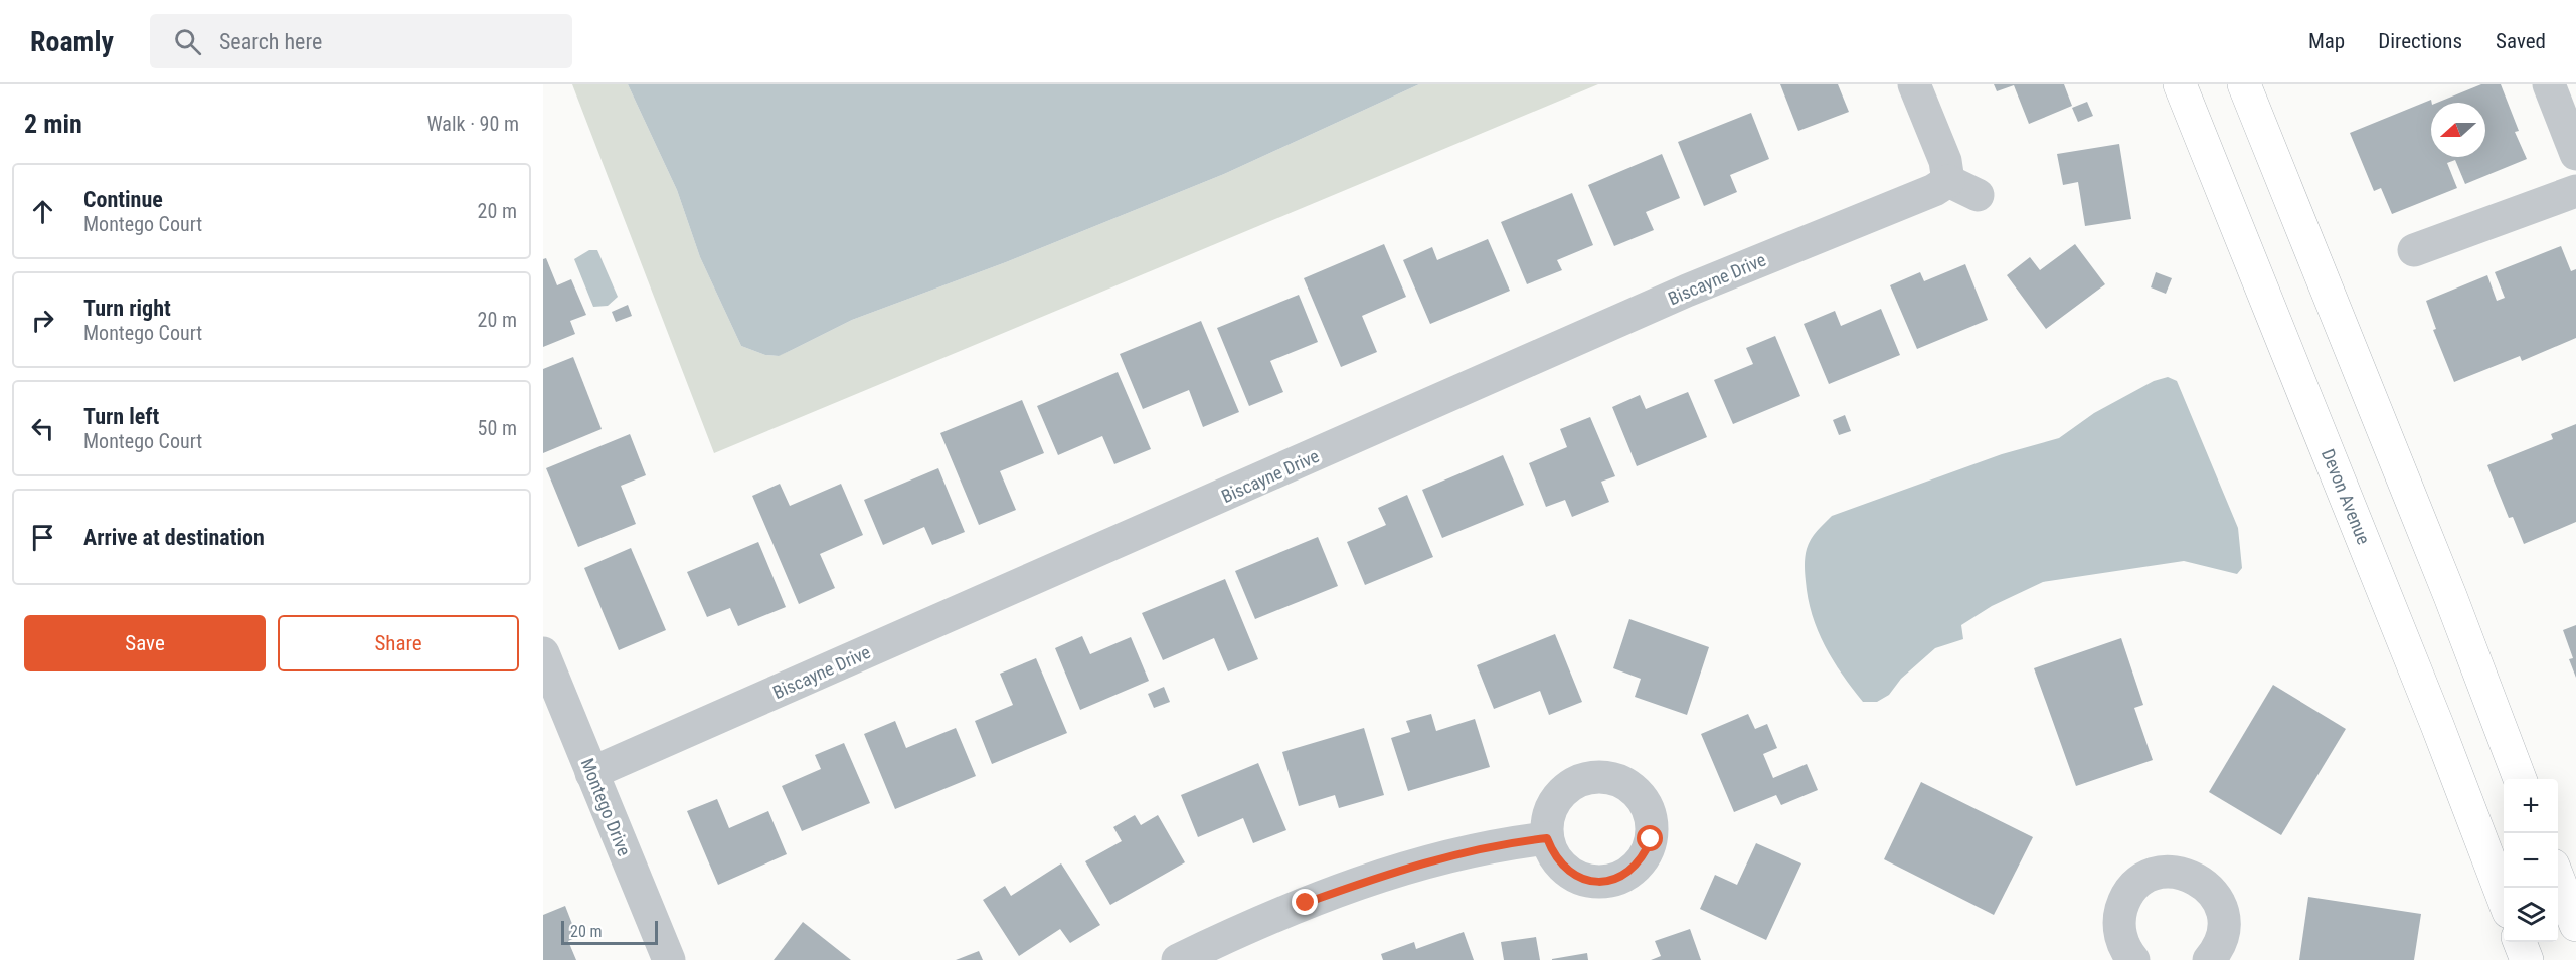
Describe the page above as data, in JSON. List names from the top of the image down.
{
  "streets": {
    "main road": ["Devon Avenue"],
    "street": ["Biscayne Drive", "Montego Drive"]
  },
  "crossings": [
    ["Biscayne Drive", "Montego Drive"]
  ],
  "scale_bar": "20 m",
  "north": "left",
  "page": {
    "header": "Roamly",
    "search": "Search here",
    "nav": ["Map", "Directions", "Saved"],
    "heading": ["2 min", "Walk · 90 m"],
    "list": [
      ["Continue", "Montego Court", "20 m"],
      ["Turn right", "Montego Court", "20 m"],
      ["Turn left", "Montego Court", "50 m"],
      "Arrive at destination"
    ],
    "buttons": ["Save", "Share"],
    "map_buttons": ["+", "−"],
    "scale": "20 m"
  }
}
